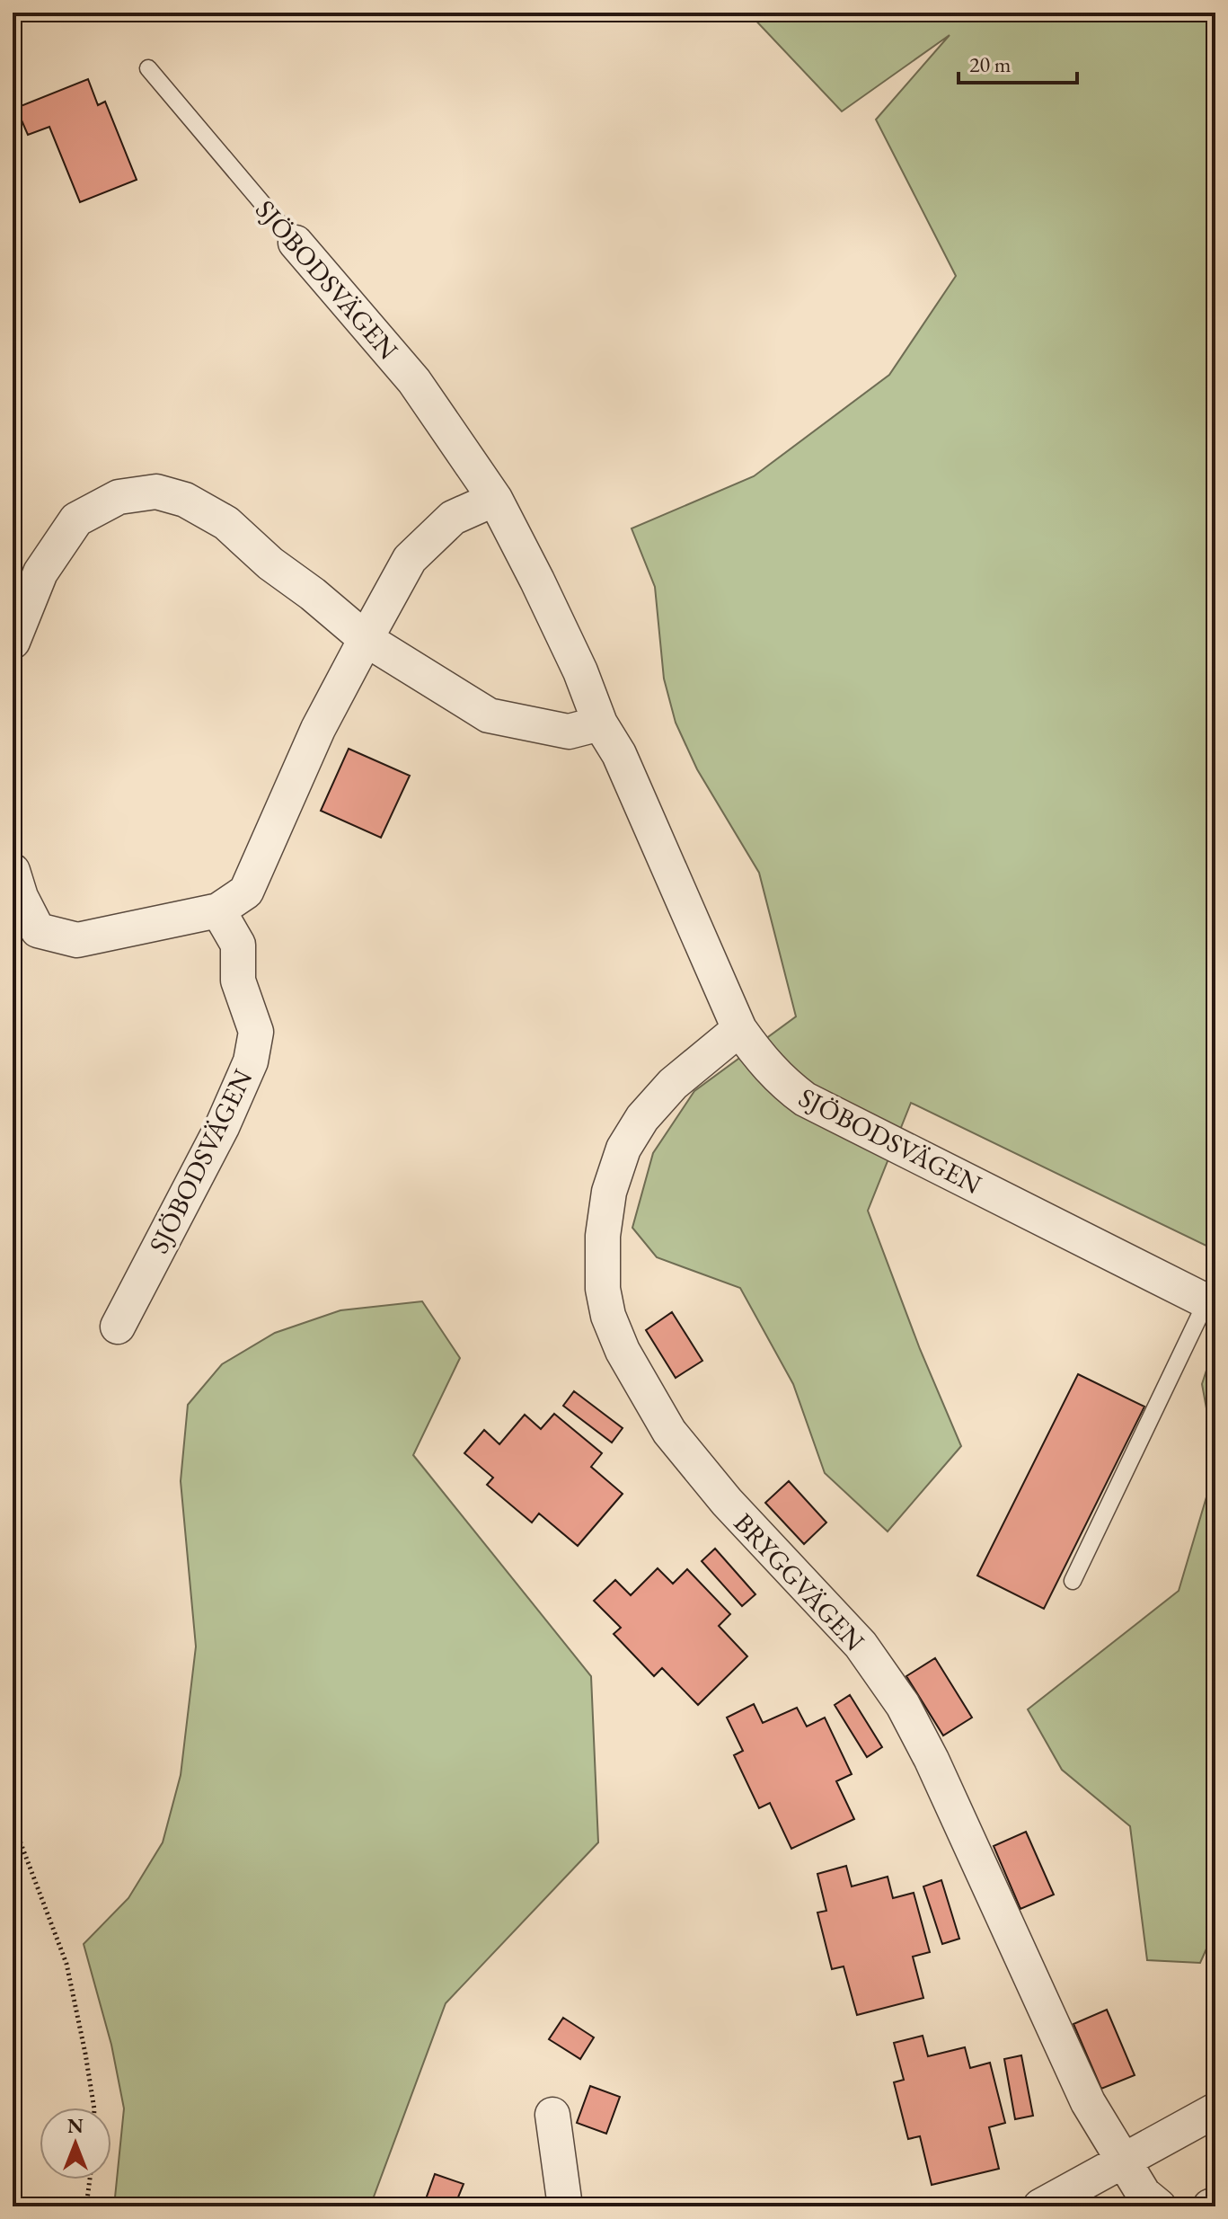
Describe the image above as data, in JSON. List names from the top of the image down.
{
  "streets": {
    "street": ["SJÖBODSVÄGEN", "BRYGGVÄGEN"]
  },
  "crossings": [
    ["SJÖBODSVÄGEN", "BRYGGVÄGEN"]
  ],
  "scale_bar": "20 m",
  "north": "top"
}
